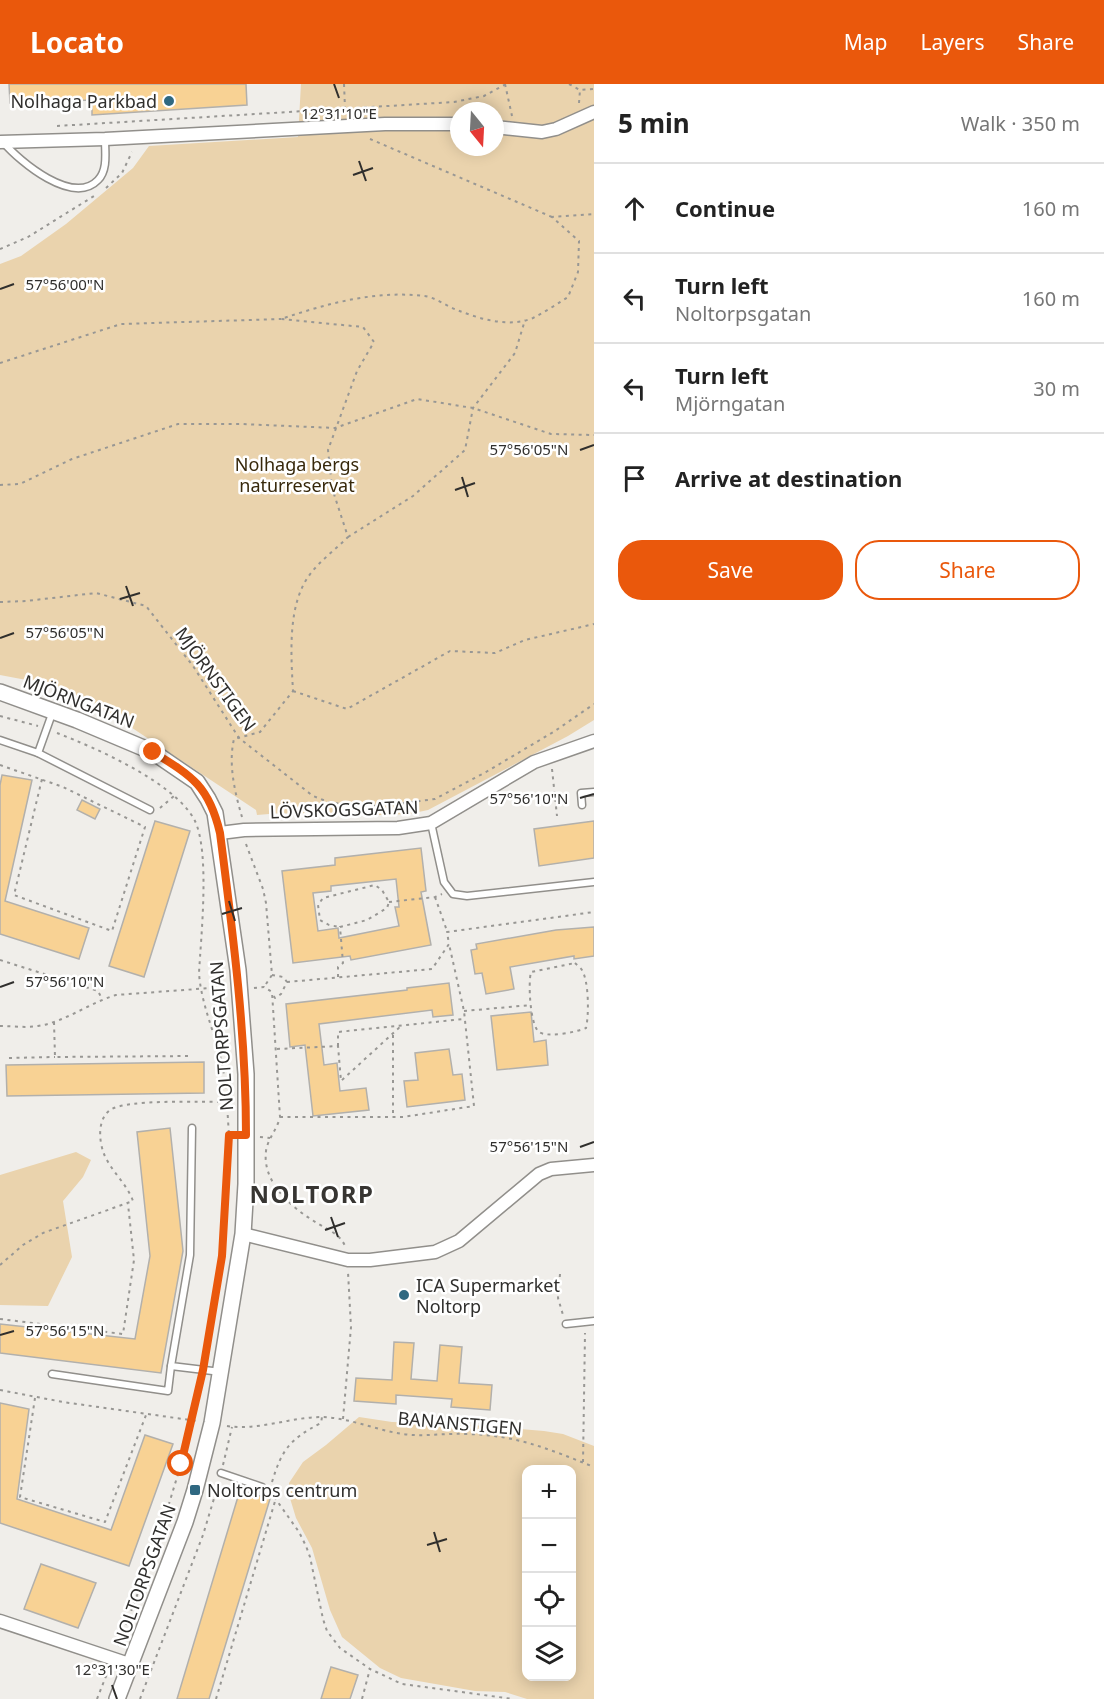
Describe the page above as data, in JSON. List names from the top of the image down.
{
  "streets": {
    "street": ["MJÖRNGATAN", "LÖVSKOGSGATAN", "NOLTORPSGATAN"],
    "path": ["MJÖRNSTIGEN", "BANANSTIGEN"]
  },
  "crossings": [
    ["MJÖRNGATAN", "NOLTORPSGATAN"],
    ["LÖVSKOGSGATAN", "NOLTORPSGATAN"],
    ["NOLTORPSGATAN", "BANANSTIGEN"]
  ],
  "districts": ["NOLTORP"],
  "parks": ["Nolhaga bergs naturreservat"],
  "places": {
    "other": ["Nolhaga Parkbad", "ICA Supermarket Noltorp"],
    "transit": ["Noltorps centrum"]
  },
  "north": "bottom",
  "page": {
    "header": "Locato",
    "nav": ["Map", "Layers", "Share"],
    "heading": ["5 min", "Walk · 350 m"],
    "list": [
      ["Continue", "160 m"],
      ["Turn left", "Noltorpsgatan", "160 m"],
      ["Turn left", "Mjörngatan", "30 m"],
      "Arrive at destination"
    ],
    "buttons": ["Save", "Share"],
    "map_buttons": ["+", "−"]
  },
  "coordinates": [
    "12°31'10\"E",
    "57°56'00\"N",
    "57°56'05\"N",
    "57°56'10\"N",
    "57°56'15\"N",
    "12°31'30\"E"
  ]
}
